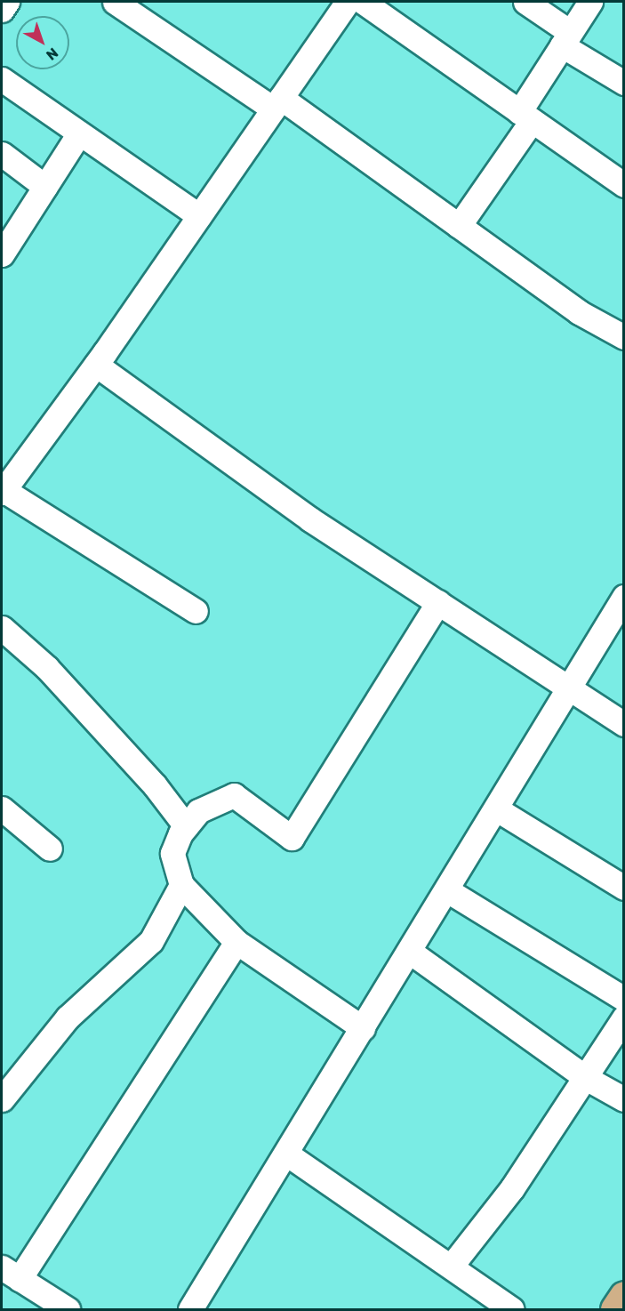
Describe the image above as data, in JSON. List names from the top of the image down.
{
  "north": "bottom right"
}
